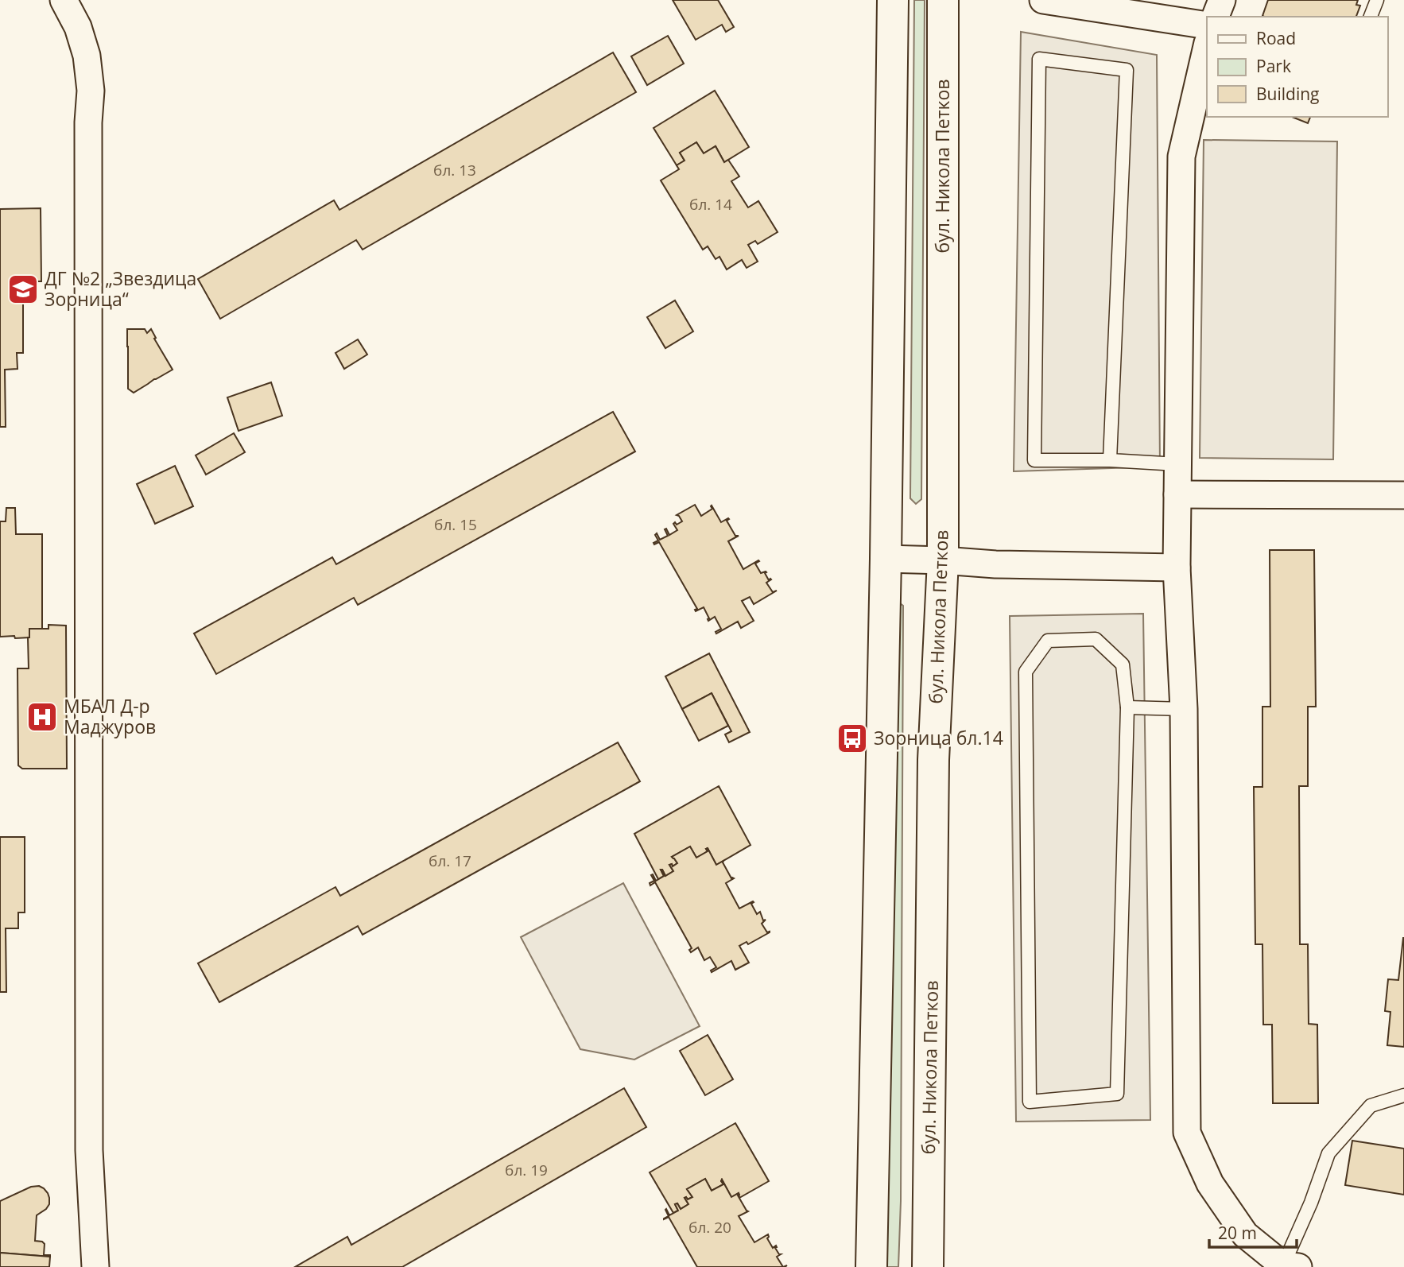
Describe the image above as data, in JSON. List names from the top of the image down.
{
  "streets": {
    "main road": ["бул. Никола Петков"]
  },
  "places": {
    "school or university": ["ДГ №2 „Звездица Зорница“"],
    "hospital": ["МБАЛ Д-р Маджуров"],
    "bus stop": ["Зорница бл.14"]
  },
  "house_numbers": [
    "бл. 13",
    "бл. 14",
    "бл. 15",
    "бл. 17",
    "бл. 19",
    "бл. 20"
  ],
  "legend": ["Road", "Park", "Building"],
  "scale_bar": "20 m"
}
